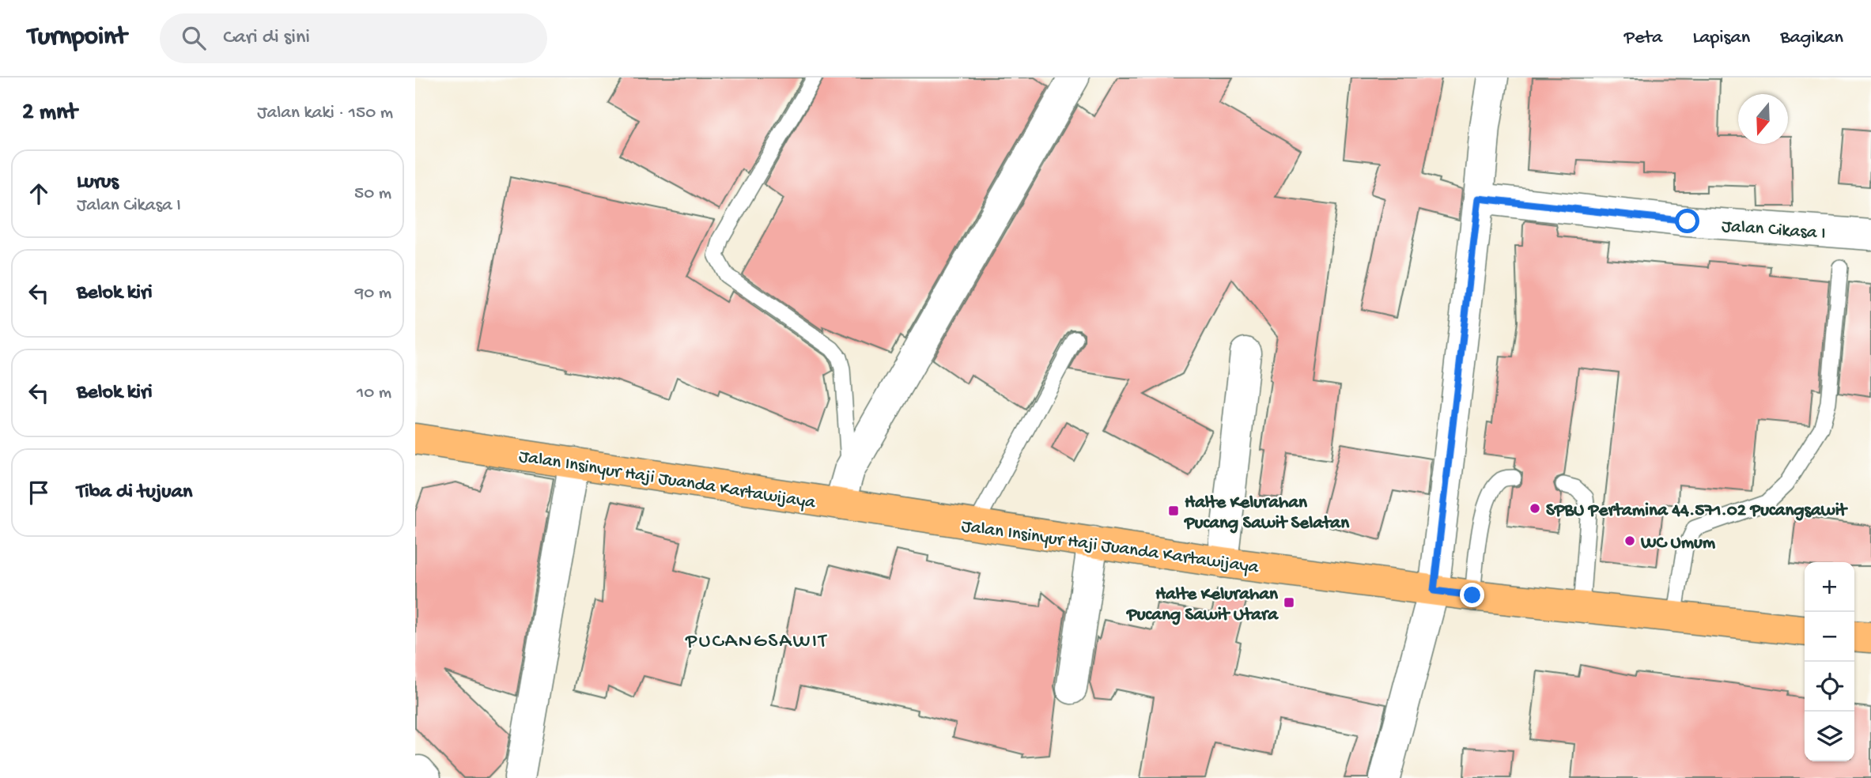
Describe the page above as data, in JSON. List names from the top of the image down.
{
  "streets": {
    "main road": ["Jalan Insinyur Haji Juanda Kartawijaya"],
    "street": ["Jalan Cikasa I"]
  },
  "districts": ["PUCANGSAWIT"],
  "places": {
    "other": ["SPBU Pertamina 44.571.02 Pucangsawit", "WC Umum"],
    "transit": ["Halte Kelurahan Pucang Sawit Selatan", "Halte Kelurahan Pucang Sawit Utara"]
  },
  "north": "bottom",
  "page": {
    "header": "Turnpoint",
    "search": "Cari di sini",
    "nav": ["Peta", "Lapisan", "Bagikan"],
    "heading": ["2 mnt", "Jalan kaki · 150 m"],
    "list": [
      ["Lurus", "Jalan Cikasa I", "50 m"],
      ["Belok kiri", "90 m"],
      ["Belok kiri", "10 m"],
      "Tiba di tujuan"
    ],
    "map_buttons": ["+", "−"]
  }
}
